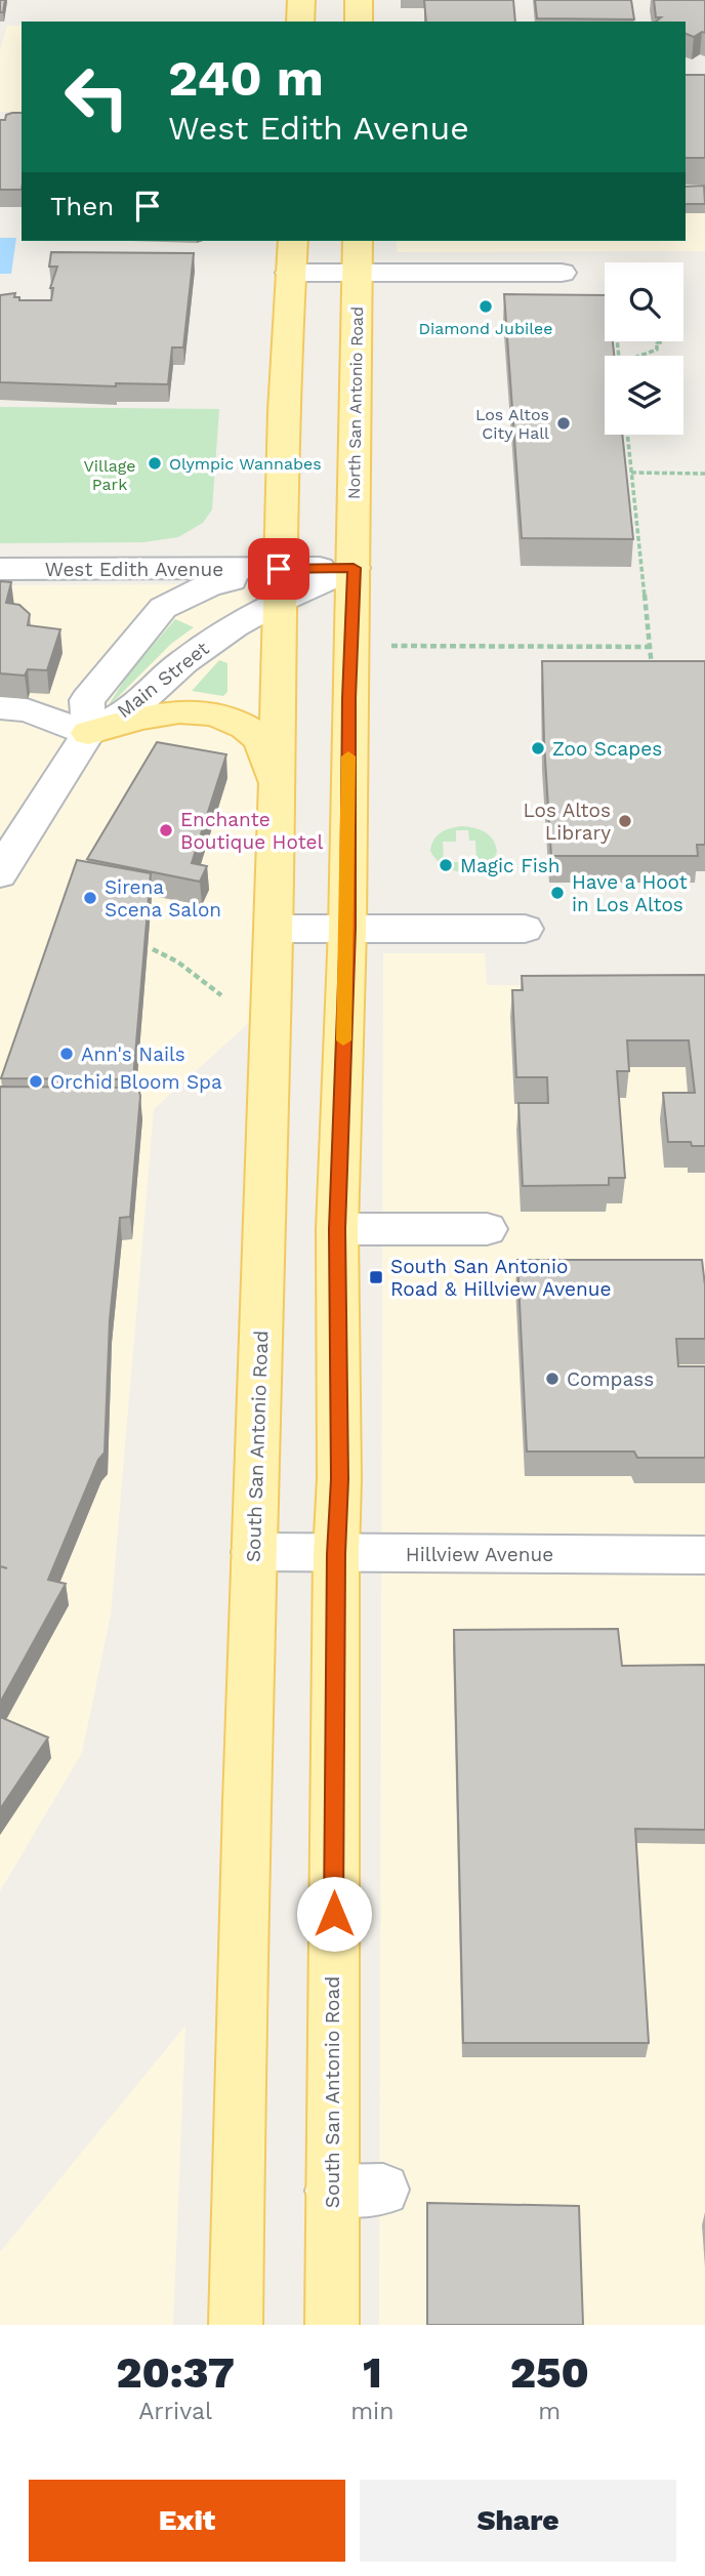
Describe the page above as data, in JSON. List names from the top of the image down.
{
  "streets": {
    "main road": ["North San Antonio Road", "South San Antonio Road"],
    "street": ["West Edith Avenue", "Main Street", "Hillview Avenue"]
  },
  "crossings": [
    ["North San Antonio Road", "West Edith Avenue"],
    ["North San Antonio Road", "Main Street"],
    ["North San Antonio Road", "South San Antonio Road"],
    ["West Edith Avenue", "Main Street"],
    ["West Edith Avenue", "South San Antonio Road"],
    ["Main Street", "South San Antonio Road"],
    ["South San Antonio Road", "Hillview Avenue"]
  ],
  "parks": ["Village Park"],
  "places": {
    "other": [
      "Diamond Jubilee",
      "Los Altos City Hall",
      "Olympic Wannabes",
      "Zoo Scapes",
      "Los Altos Library",
      "Enchante Boutique Hotel",
      "Magic Fish",
      "Have a Hoot in Los Altos",
      "Sirena Scena Salon",
      "Ann's Nails",
      "Orchid Bloom Spa",
      "Compass"
    ],
    "transit": ["South San Antonio Road & Hillview Avenue"]
  },
  "page": {
    "turn": ["240 m", "West Edith Avenue"],
    "then": "Then",
    "eta": [
      "20:37",
      "Arrival",
      "1",
      "min",
      "250",
      "m"
    ],
    "buttons": ["Exit", "Share"]
  }
}
